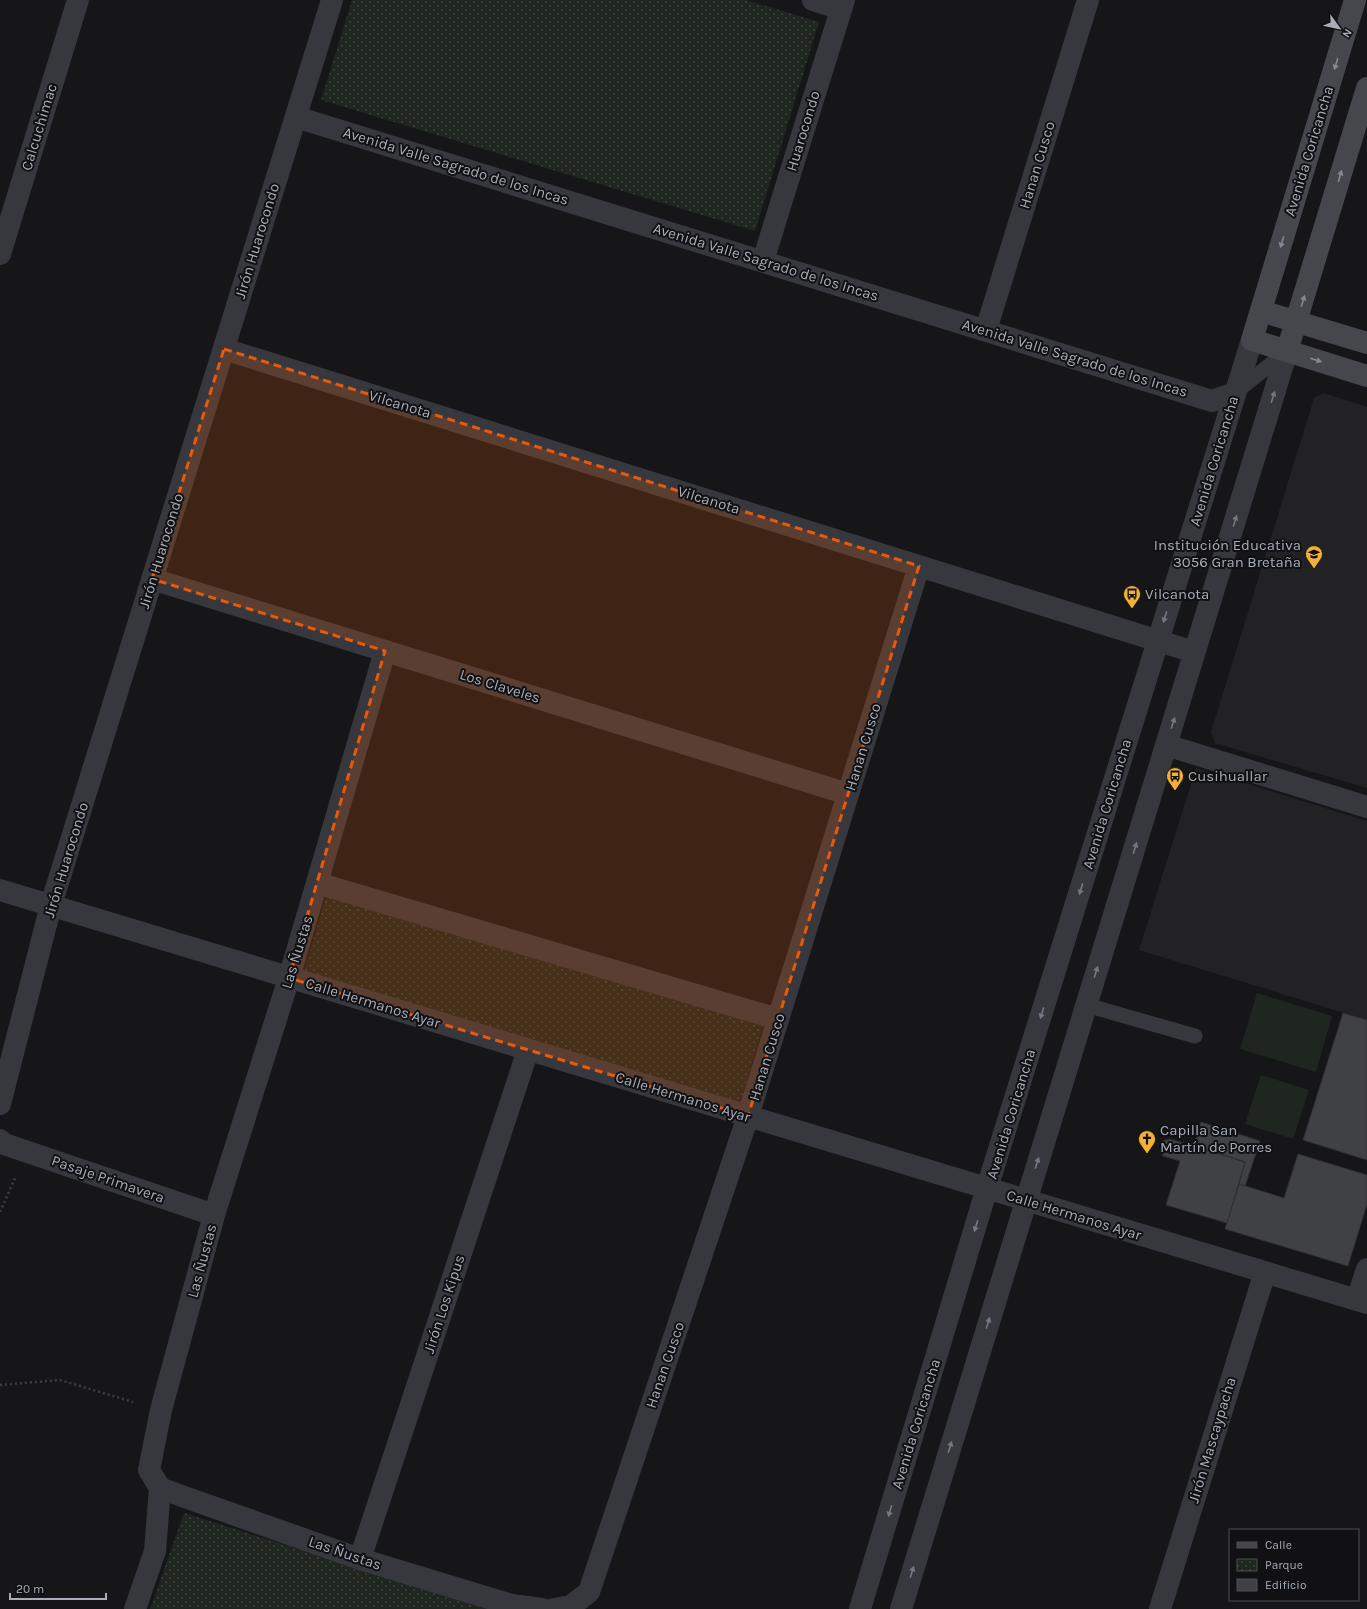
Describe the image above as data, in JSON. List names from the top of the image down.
{
  "streets": {
    "street": [
      "Calcuchimac",
      "Huarocondo",
      "Avenida Coricancha",
      "Hanan Cusco",
      "Avenida Valle Sagrado de los Incas",
      "Jirón Huarocondo",
      "Vilcanota",
      "Los Claveles",
      "Las Ñustas",
      "Calle Hermanos Ayar",
      "Pasaje Primavera",
      "Jirón Los Kipus",
      "Jirón Mascaypacha"
    ]
  },
  "crossings": [
    ["Huarocondo", "Avenida Valle Sagrado de los Incas"],
    ["Avenida Coricancha", "Avenida Valle Sagrado de los Incas"],
    ["Avenida Coricancha", "Vilcanota"],
    ["Avenida Coricancha", "Calle Hermanos Ayar"],
    ["Hanan Cusco", "Avenida Valle Sagrado de los Incas"],
    ["Hanan Cusco", "Vilcanota"],
    ["Hanan Cusco", "Los Claveles"],
    ["Hanan Cusco", "Calle Hermanos Ayar"],
    ["Avenida Valle Sagrado de los Incas", "Jirón Huarocondo"],
    ["Jirón Huarocondo", "Vilcanota"],
    ["Jirón Huarocondo", "Los Claveles"],
    ["Jirón Huarocondo", "Calle Hermanos Ayar"],
    ["Los Claveles", "Las Ñustas"],
    ["Las Ñustas", "Calle Hermanos Ayar"],
    ["Las Ñustas", "Pasaje Primavera"],
    ["Las Ñustas", "Jirón Los Kipus"],
    ["Calle Hermanos Ayar", "Jirón Los Kipus"],
    ["Calle Hermanos Ayar", "Jirón Mascaypacha"]
  ],
  "places": {
    "school or university": ["Institución Educativa 3056 Gran Bretaña"],
    "bus stop": ["Vilcanota", "Cusihuallar"],
    "church": ["Capilla San Martín de Porres"]
  },
  "legend": ["Calle", "Parque", "Edificio"],
  "scale_bar": "20 m",
  "north": "bottom right"
}
